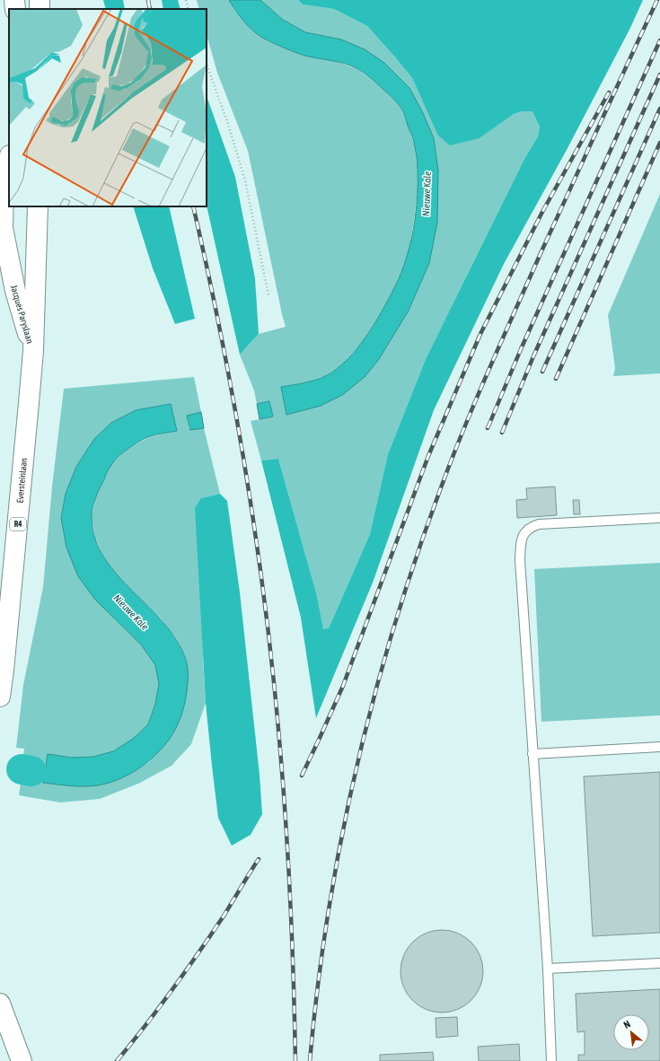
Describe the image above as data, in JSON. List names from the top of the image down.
{
  "streets": {
    "highway": ["Jacques Paryslaan", "Eversteinlaan", "R4"]
  },
  "crossings": [
    ["Jacques Paryslaan", "Eversteinlaan"]
  ],
  "water": ["Nieuwe Kale"],
  "north": "top left"
}
